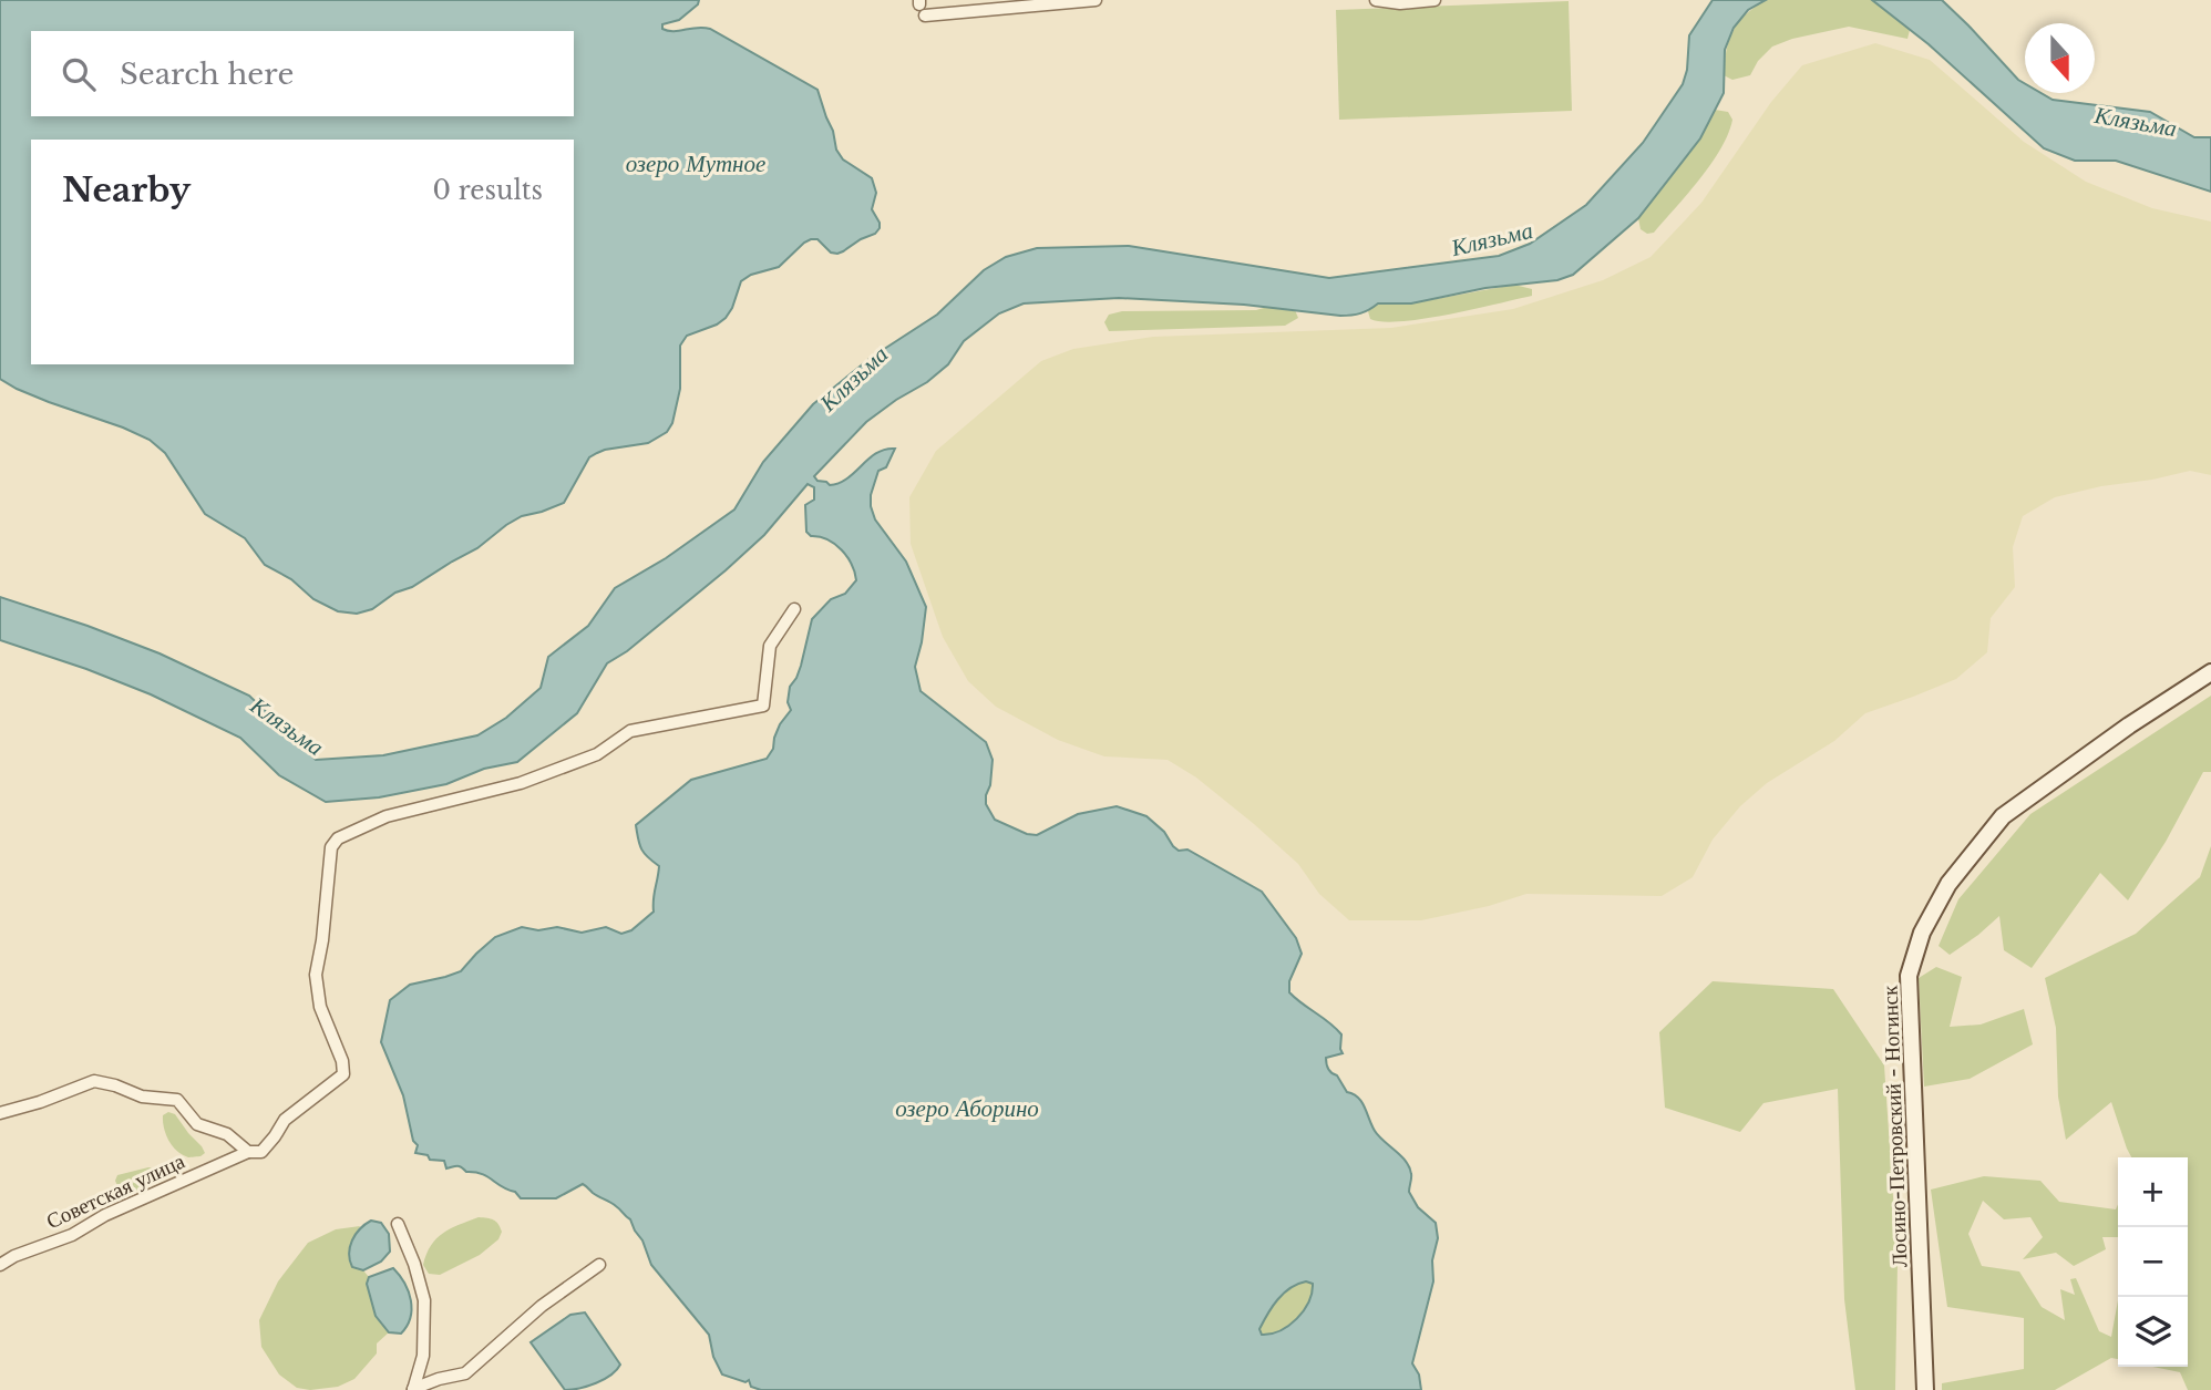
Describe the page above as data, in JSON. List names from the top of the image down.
{
  "streets": {
    "main road": ["Лосино-Петровский - Ногинск"],
    "street": ["Советская улица"]
  },
  "water": ["Клязьма", "озеро Мутное", "озеро Аборино"],
  "north": "bottom",
  "page": {
    "search": "Search here",
    "heading": ["Nearby", "0 results"],
    "map_buttons": ["+", "−"]
  }
}
